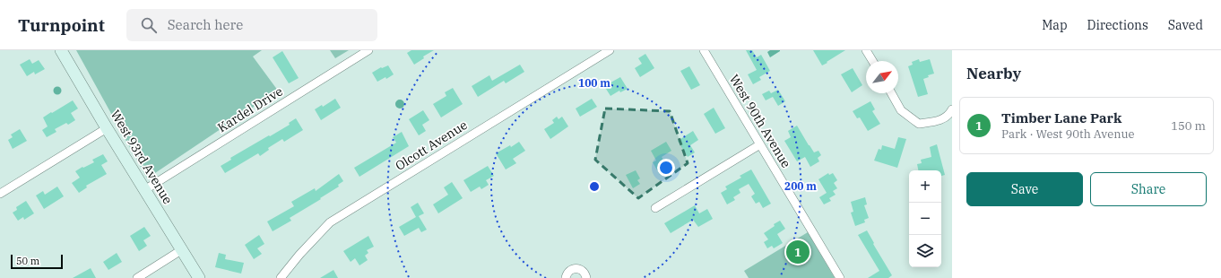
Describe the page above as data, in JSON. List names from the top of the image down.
{
  "streets": {
    "street": [
      "Kardel Drive",
      "West 90th Avenue",
      "Olcott Avenue",
      "West 93rd Avenue"
    ]
  },
  "crossings": [
    ["Kardel Drive", "West 93rd Avenue"]
  ],
  "scale_bar": "50 m",
  "north": "top right",
  "page": {
    "header": "Turnpoint",
    "search": "Search here",
    "nav": ["Map", "Directions", "Saved"],
    "heading": "Nearby",
    "list": [
      {
        "mark": "1",
        "name": "Timber Lane Park",
        "note": "Park · West 90th Avenue",
        "value": "150 m"
      }
    ],
    "buttons": ["Save", "Share"],
    "map_buttons": ["+", "−"],
    "pins": "1",
    "scale": "50 m"
  },
  "rings": ["100 m", "200 m"]
}
